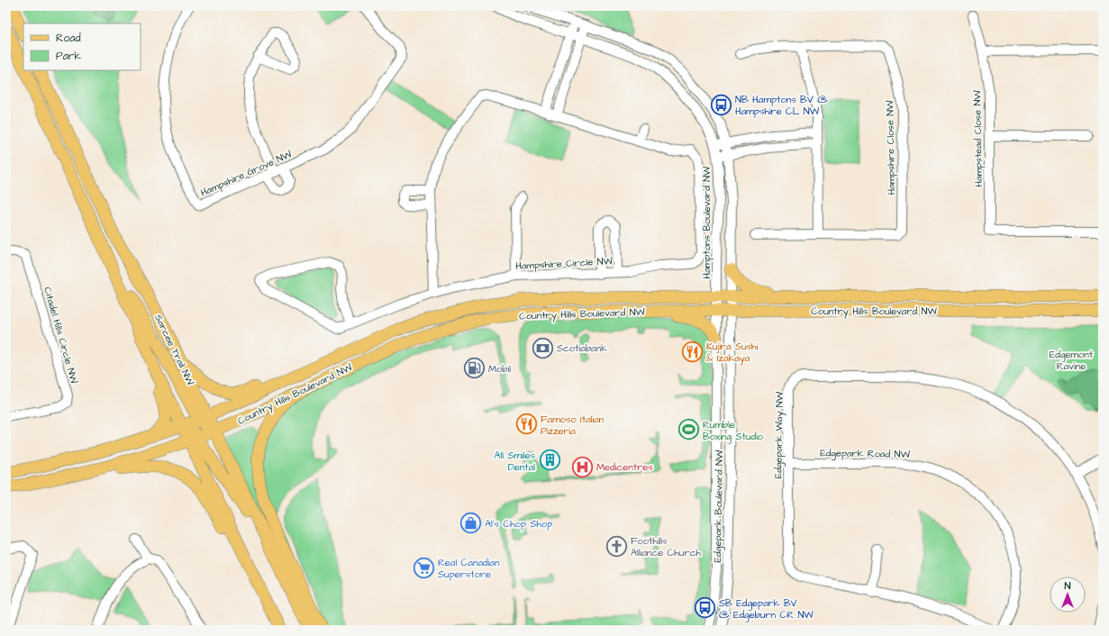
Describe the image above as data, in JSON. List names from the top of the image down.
{
  "streets": {
    "main road": ["Country Hills Boulevard NW", "Sarcee Trail NW"],
    "street": [
      "Hampstead Close NW",
      "Hampshire Close NW",
      "Hampshire Grove NW",
      "Hamptons Boulevard NW",
      "Hampshire Circle NW",
      "Citadel Hills Circle NW",
      "Edgepark Way NW",
      "Edgepark Road NW",
      "Edgepark Boulevard NW"
    ]
  },
  "crossings": [
    ["Hamptons Boulevard NW", "Country Hills Boulevard NW"],
    ["Hamptons Boulevard NW", "Edgepark Boulevard NW"],
    ["Country Hills Boulevard NW", "Sarcee Trail NW"],
    ["Country Hills Boulevard NW", "Edgepark Boulevard NW"],
    ["Edgepark Way NW", "Edgepark Road NW"]
  ],
  "parks": ["Edgemont Ravine"],
  "places": {
    "bus stop": ["NB Hamptons BV @ Hampshire CL NW", "SB Edgepark BV @ Edgeburn CR NW"],
    "bank": ["Scotiabank"],
    "restaurant": ["Kujira Sushi & Izakaya", "Famoso Italian Pizzeria"],
    "fuel station": ["Mobil"],
    "sports": ["Rumble Boxing Studio"],
    "building": ["All Smiles Dental"],
    "hospital": ["Medicentres"],
    "shop": ["Al's Chop Shop"],
    "church": ["Foothills Alliance Church"],
    "supermarket": ["Real Canadian Superstore"]
  },
  "legend": ["Road", "Park"],
  "north": "top"
}
